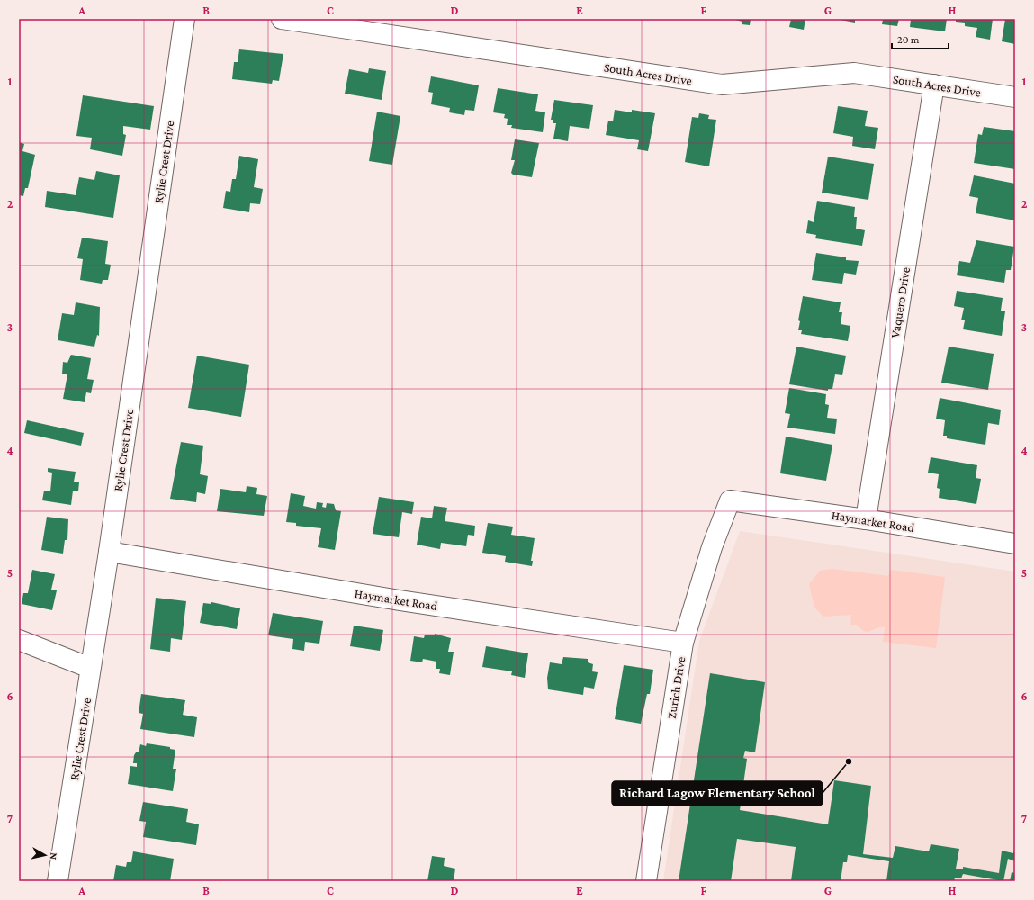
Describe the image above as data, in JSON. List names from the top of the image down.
{
  "streets": {
    "street": [
      "South Acres Drive",
      "Rylie Crest Drive",
      "Vaquero Drive",
      "Haymarket Road",
      "Zurich Drive"
    ]
  },
  "crossings": [
    ["South Acres Drive", "Vaquero Drive"],
    ["Rylie Crest Drive", "Haymarket Road"],
    ["Vaquero Drive", "Haymarket Road"],
    ["Haymarket Road", "Zurich Drive"]
  ],
  "places": ["Richard Lagow Elementary School"],
  "scale_bar": "20 m",
  "north": "right",
  "grid": {
    "columns": [
      "A",
      "B",
      "C",
      "D",
      "E",
      "F",
      "G",
      "H"
    ],
    "rows": [
      "1",
      "2",
      "3",
      "4",
      "5",
      "6",
      "7"
    ]
  }
}
